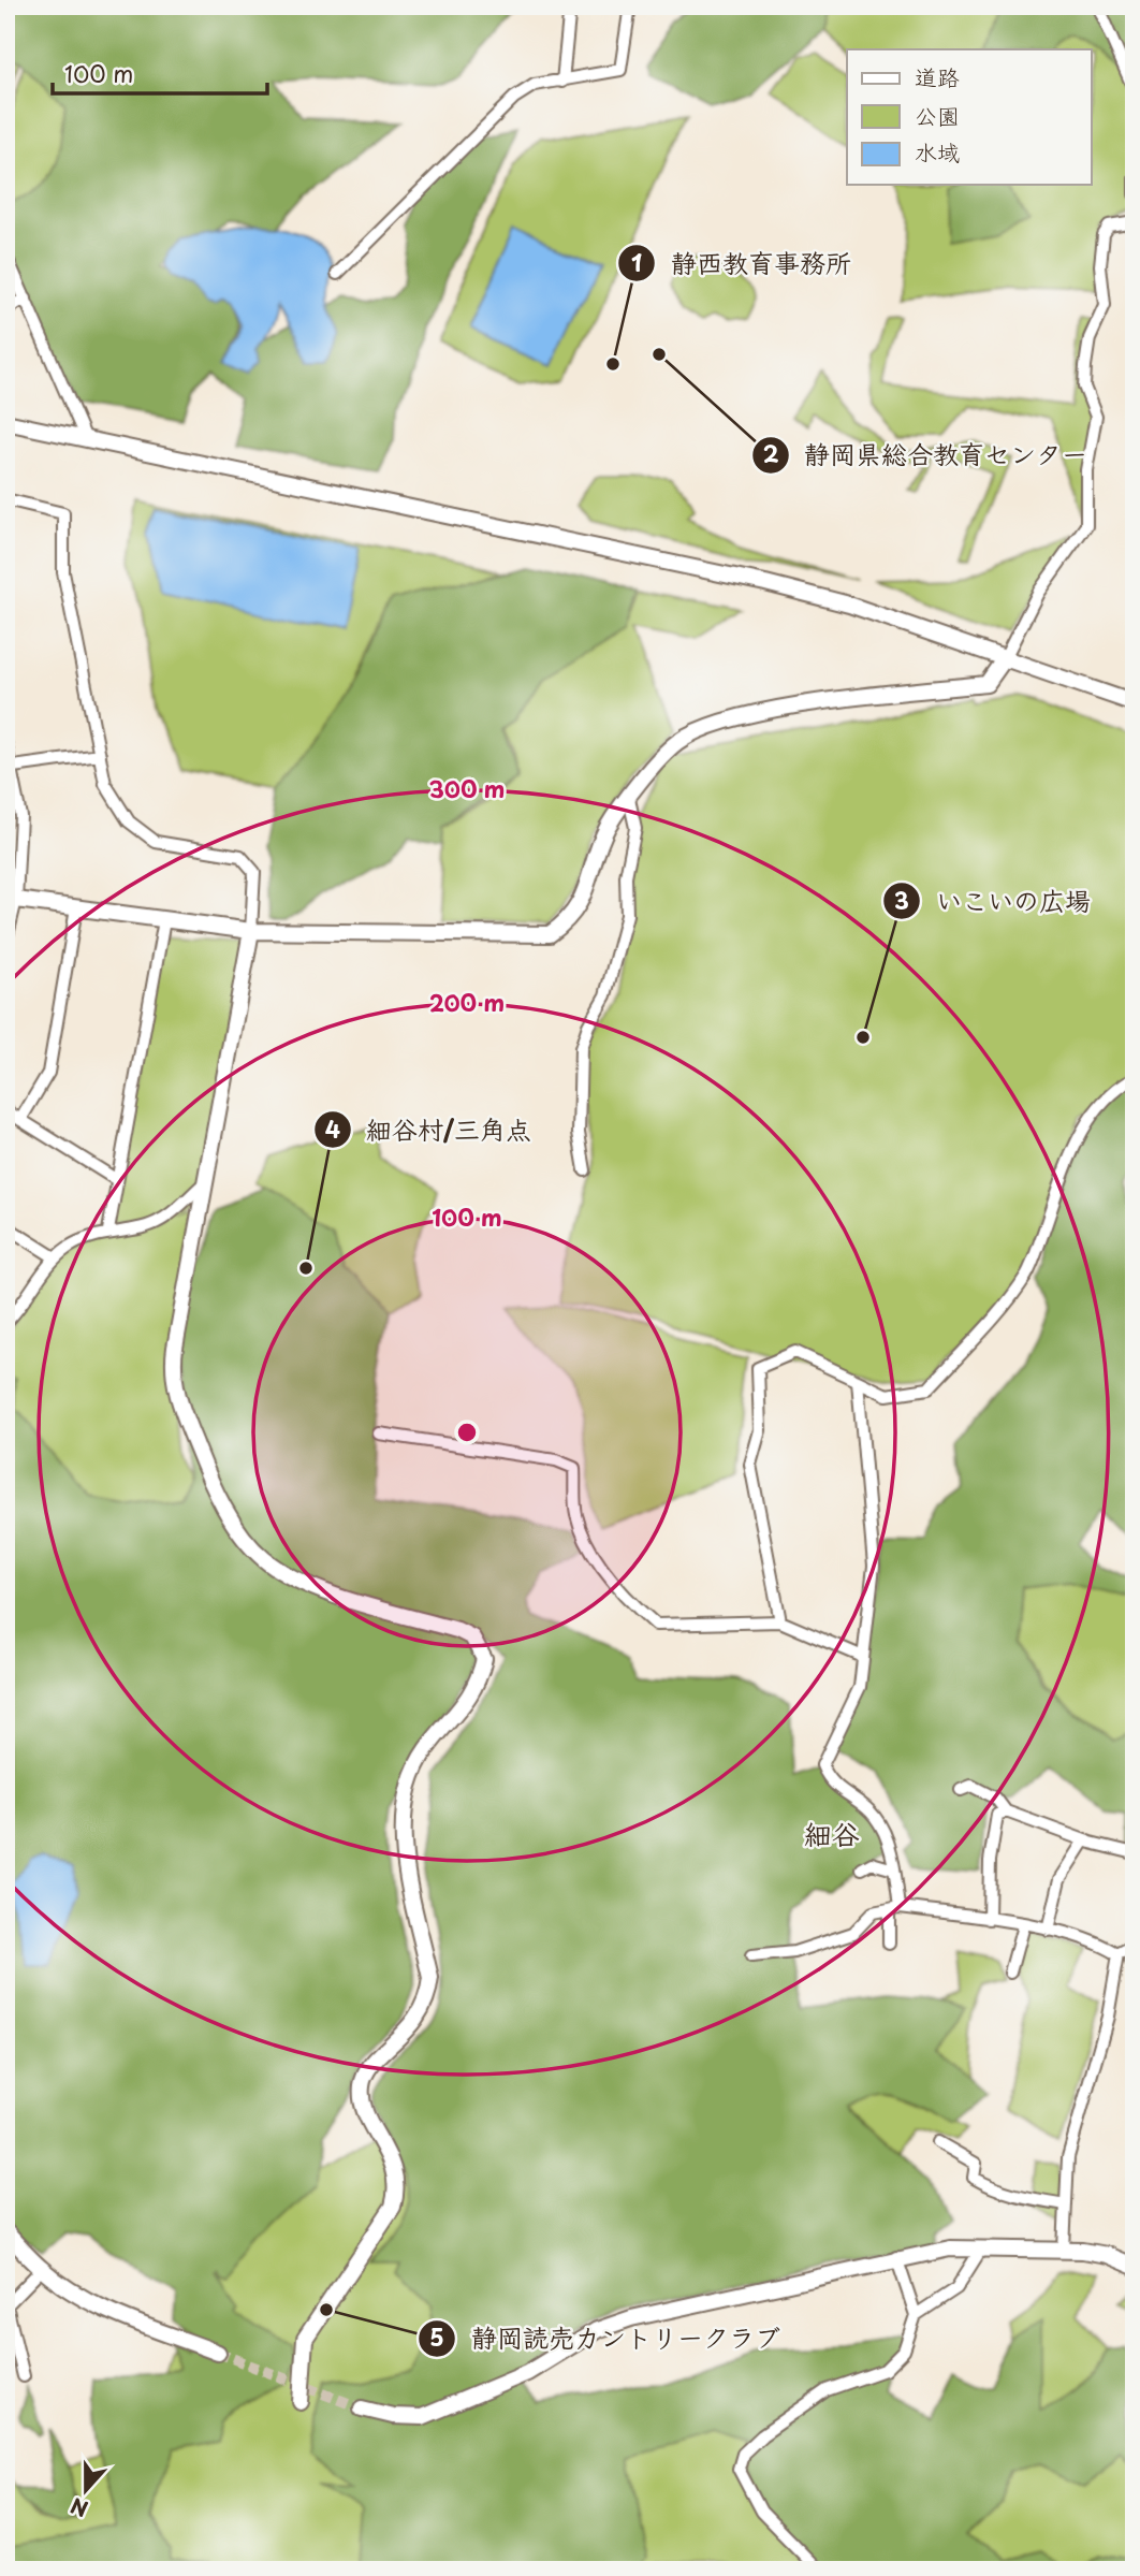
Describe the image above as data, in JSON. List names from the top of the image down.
{
  "districts": ["細谷"],
  "places": [
    "静岡県総合教育センター",
    "静西教育事務所",
    "いこいの広場",
    "細谷村/三角点",
    "静岡読売カントリークラブ"
  ],
  "legend": ["道路", "公園", "水域"],
  "scale_bar": "100 m",
  "north": "bottom",
  "rings": ["300 m", "200 m", "100 m"]
}
